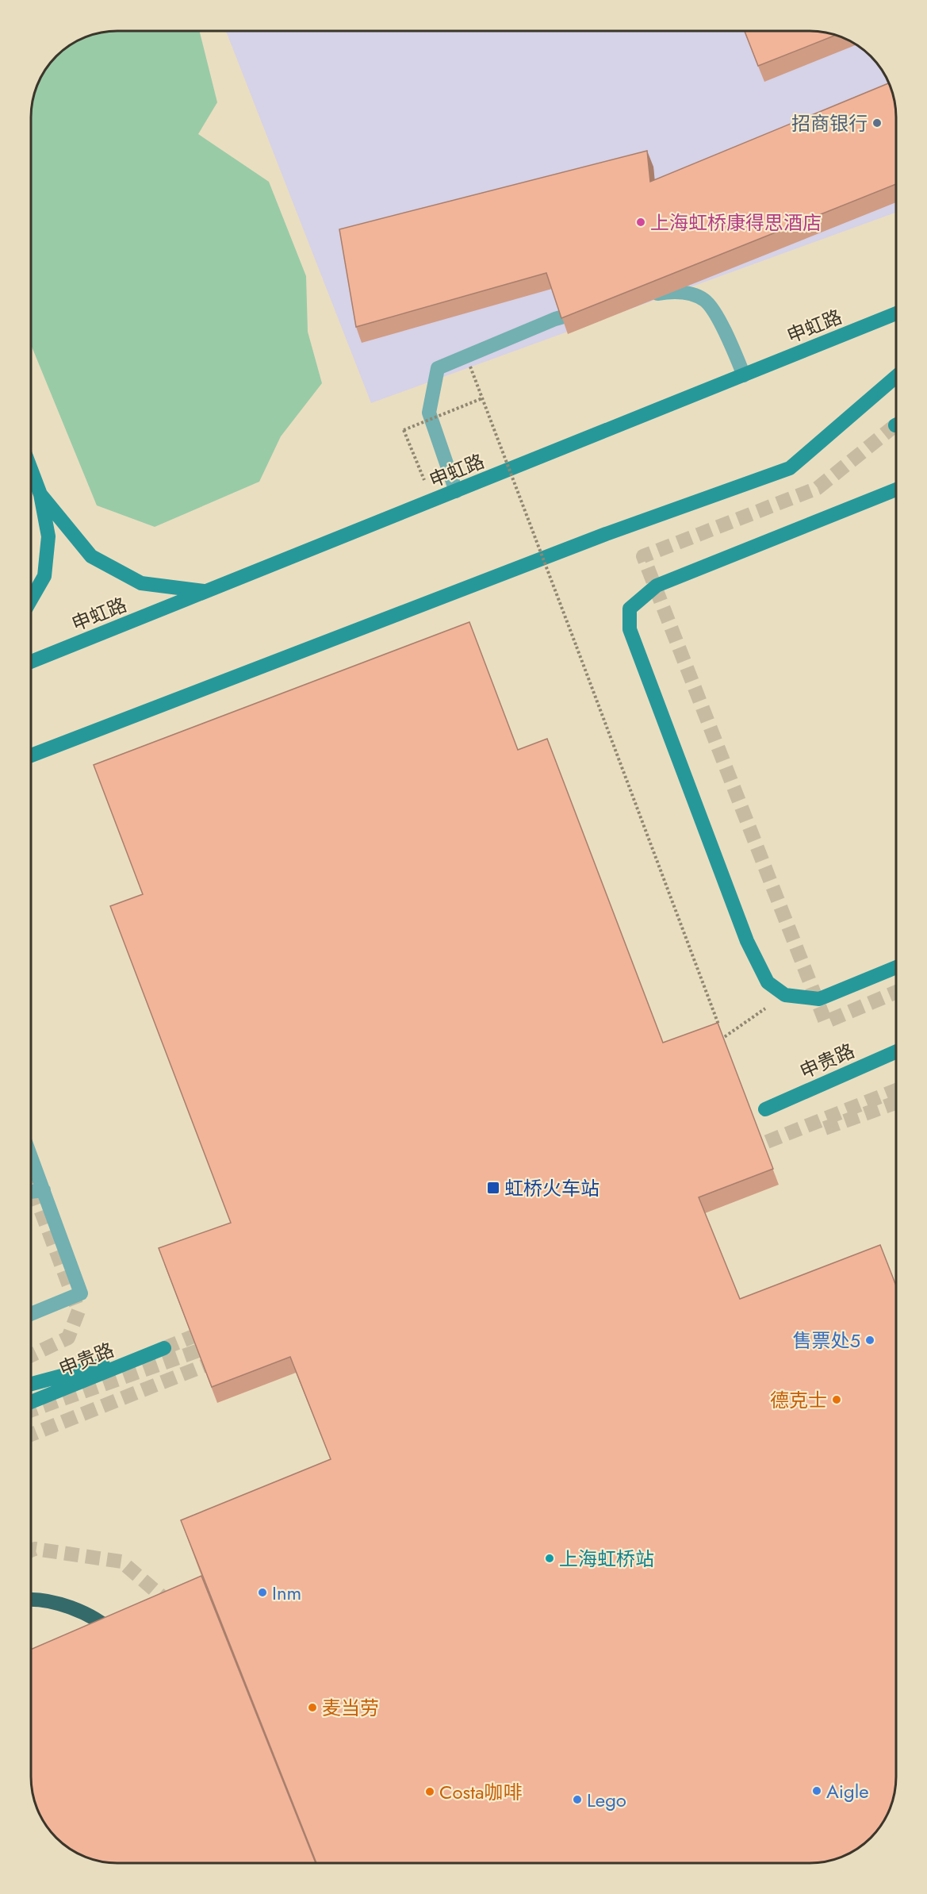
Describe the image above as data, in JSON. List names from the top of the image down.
{
  "streets": {
    "street": ["申虹路", "申贵路"]
  },
  "places": {
    "other": [
      "招商银行",
      "上海虹桥康得思酒店",
      "售票处5",
      "德克士",
      "上海虹桥站",
      "Inm",
      "麦当劳",
      "Aigle",
      "Costa咖啡",
      "Lego"
    ],
    "transit": ["虹桥火车站"]
  }
}
